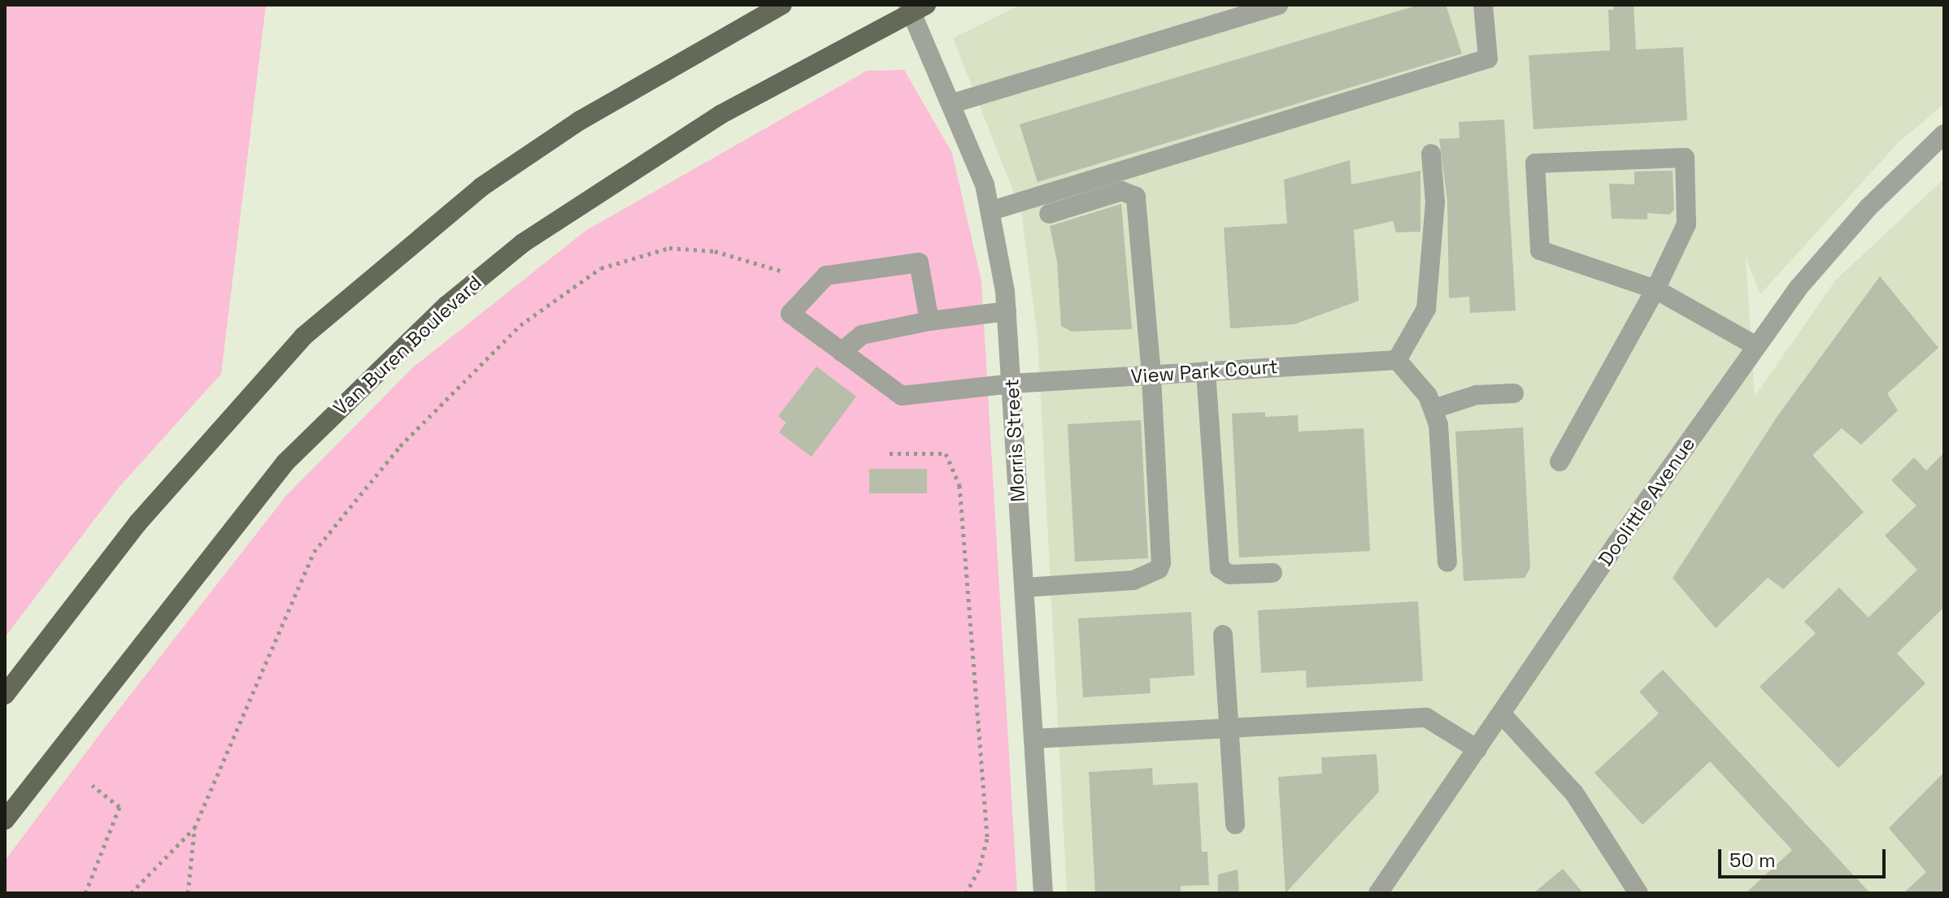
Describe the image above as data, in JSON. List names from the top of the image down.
{
  "streets": {
    "main road": ["Van Buren Boulevard"],
    "street": ["View Park Court", "Morris Street", "Doolittle Avenue"]
  },
  "crossings": [
    ["Van Buren Boulevard", "Morris Street"],
    ["View Park Court", "Morris Street"]
  ],
  "scale_bar": "50 m"
}
